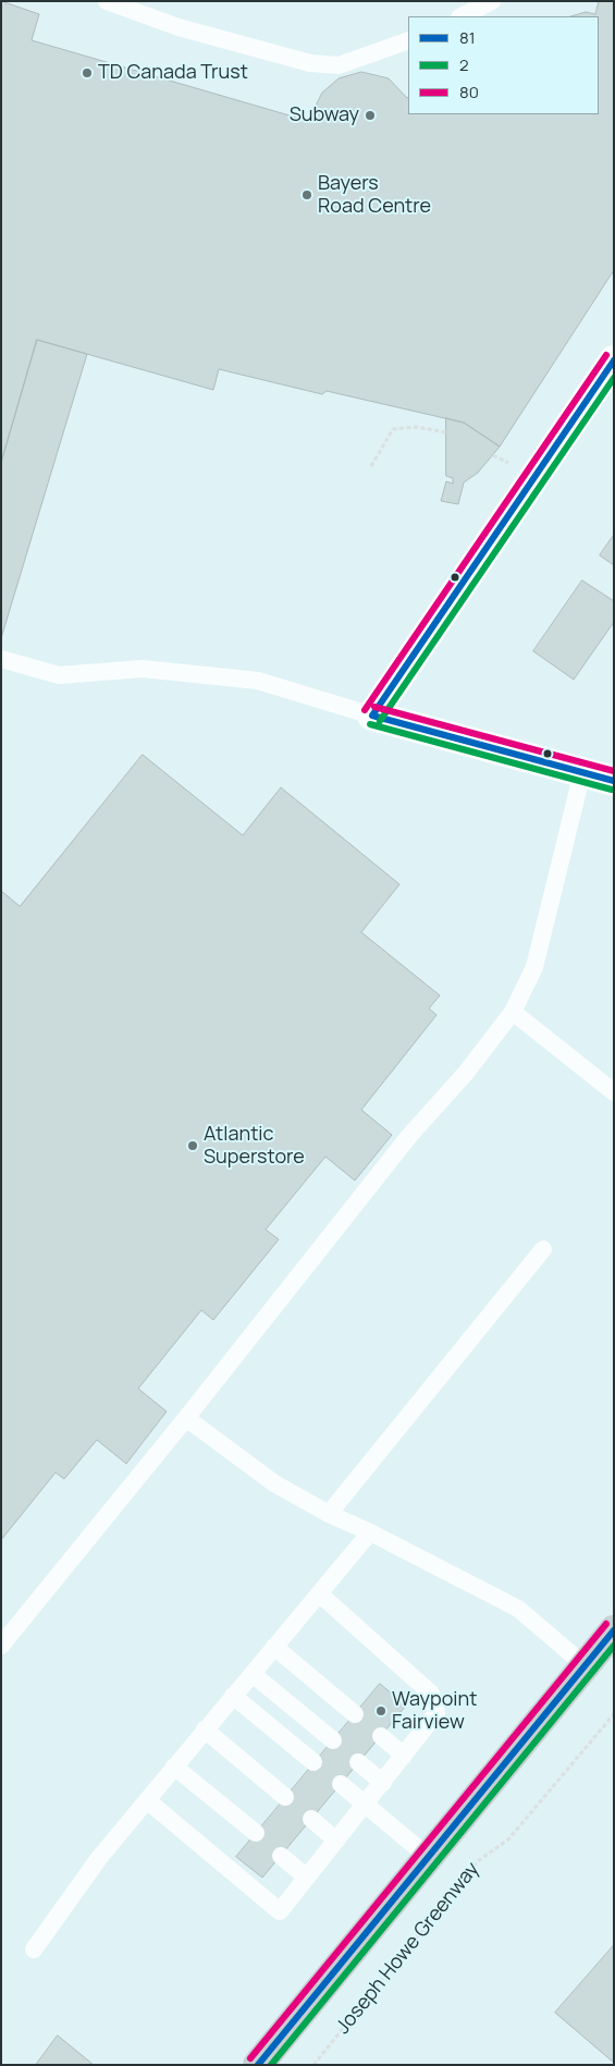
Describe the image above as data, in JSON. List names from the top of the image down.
{
  "streets": {
    "path": ["Joseph Howe Greenway"]
  },
  "places": [
    "TD Canada Trust",
    "Subway",
    "Bayers Road Centre",
    "Atlantic Superstore",
    "Waypoint Fairview"
  ],
  "lines": ["transit line 80", "transit line 81", "transit line 2"],
  "legend": ["81", "2", "80"]
}
